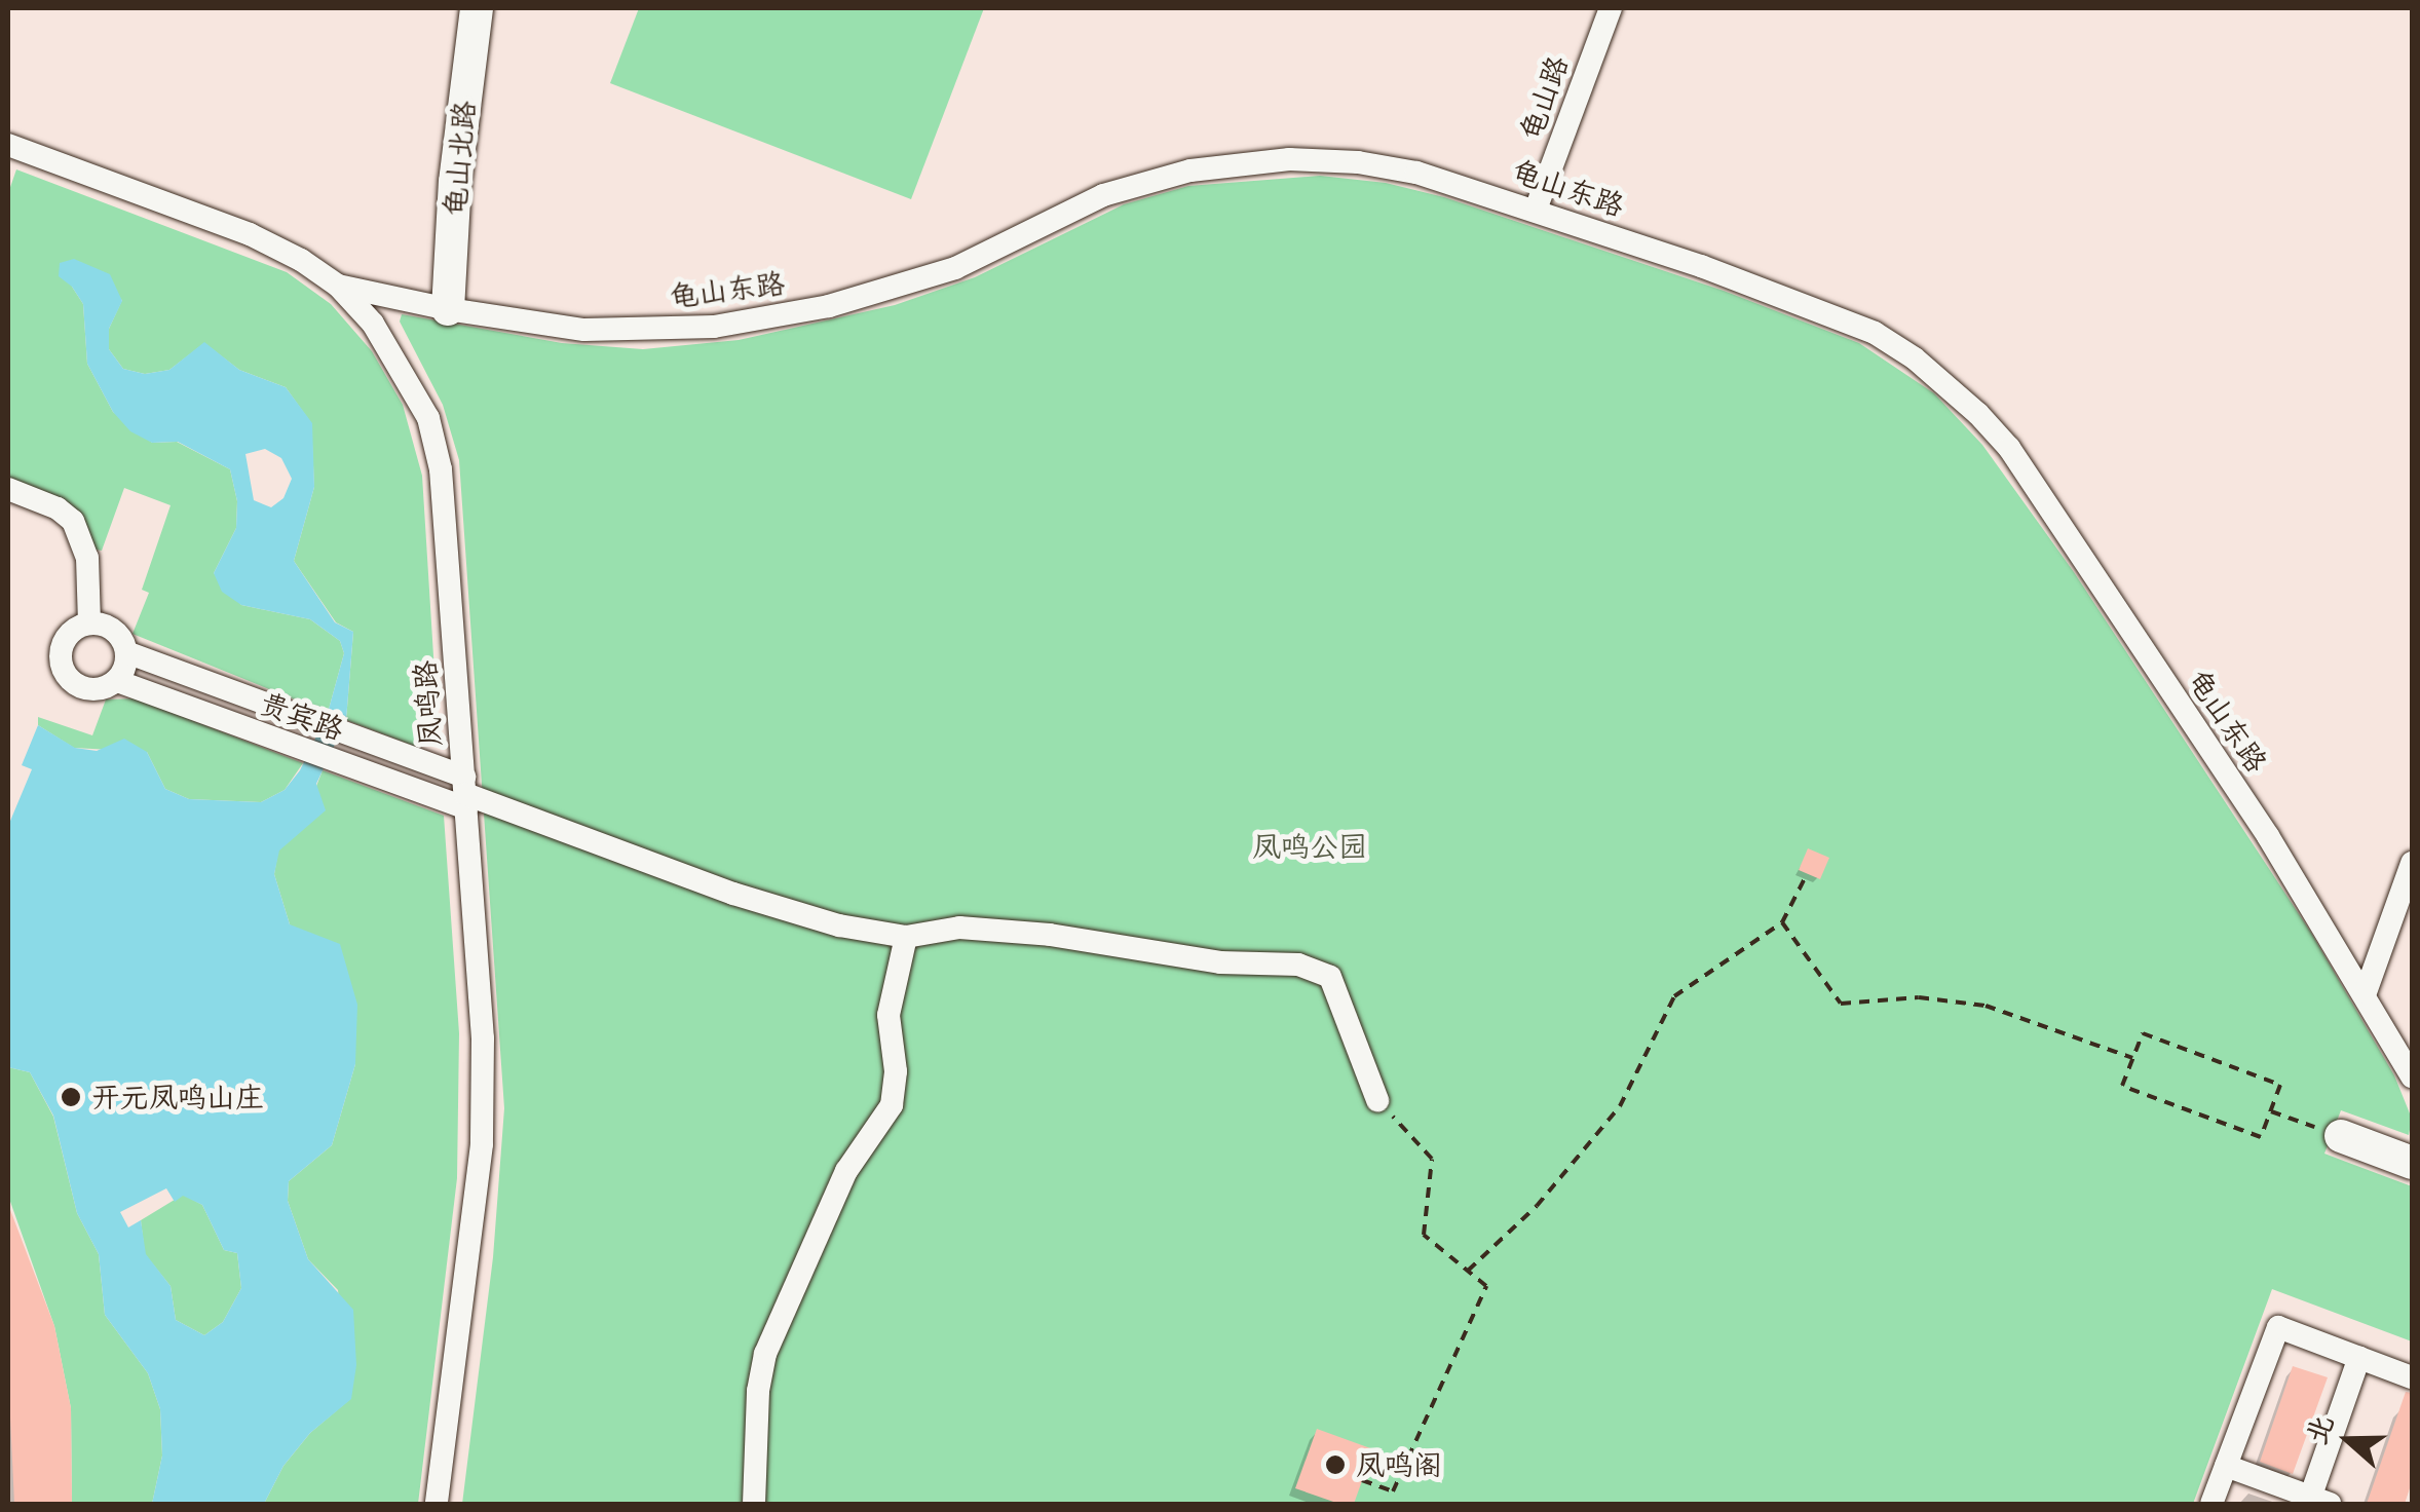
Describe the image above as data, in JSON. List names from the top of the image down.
{
  "streets": {
    "street": [
      "龟山路",
      "龟山北路",
      "龟山东路",
      "凤鸣路",
      "贵宾路"
    ]
  },
  "crossings": [
    ["龟山路", "龟山东路"],
    ["龟山北路", "龟山东路"],
    ["龟山东路", "凤鸣路"],
    ["凤鸣路", "贵宾路"]
  ],
  "parks": ["凤鸣公园"],
  "places": ["开元凤鸣山庄", "凤鸣阁"],
  "north": "left"
}
